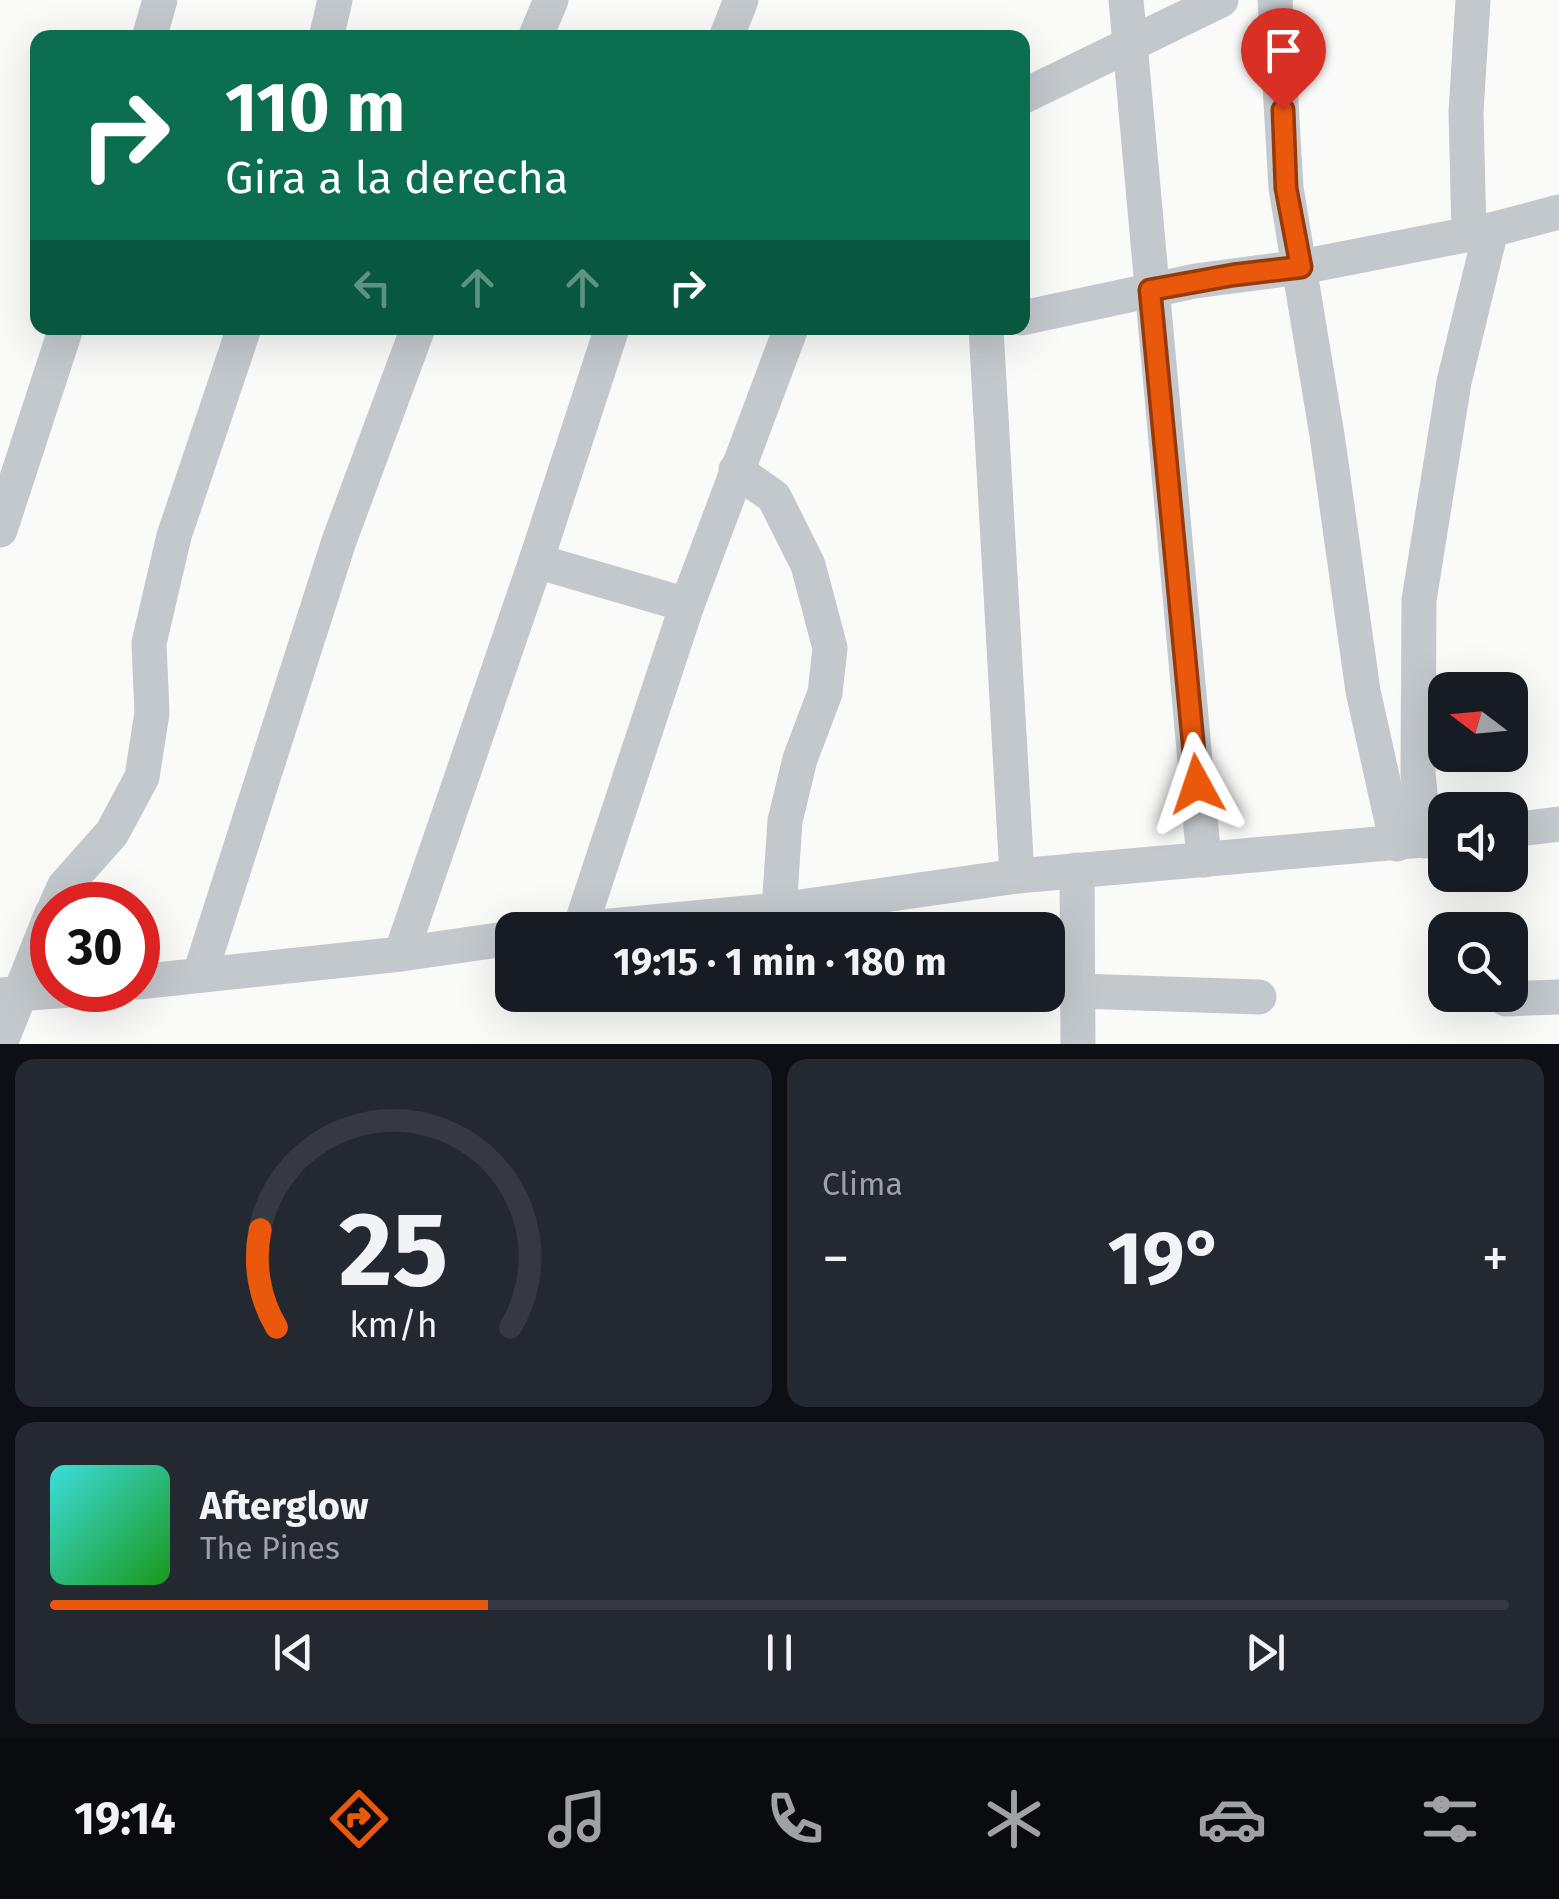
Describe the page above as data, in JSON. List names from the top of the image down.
{
  "north": "left",
  "page": {
    "turn": ["110 m", "Gira a la derecha"],
    "limit": "30",
    "trip": "19:15 · 1 min · 180 m",
    "tile": "Clima",
    "heat": ["−", "19°", "+"],
    "song": ["Afterglow", "The Pines"],
    "tabs": "19:14",
    "gauge": ["25", "km/h"]
  }
}
